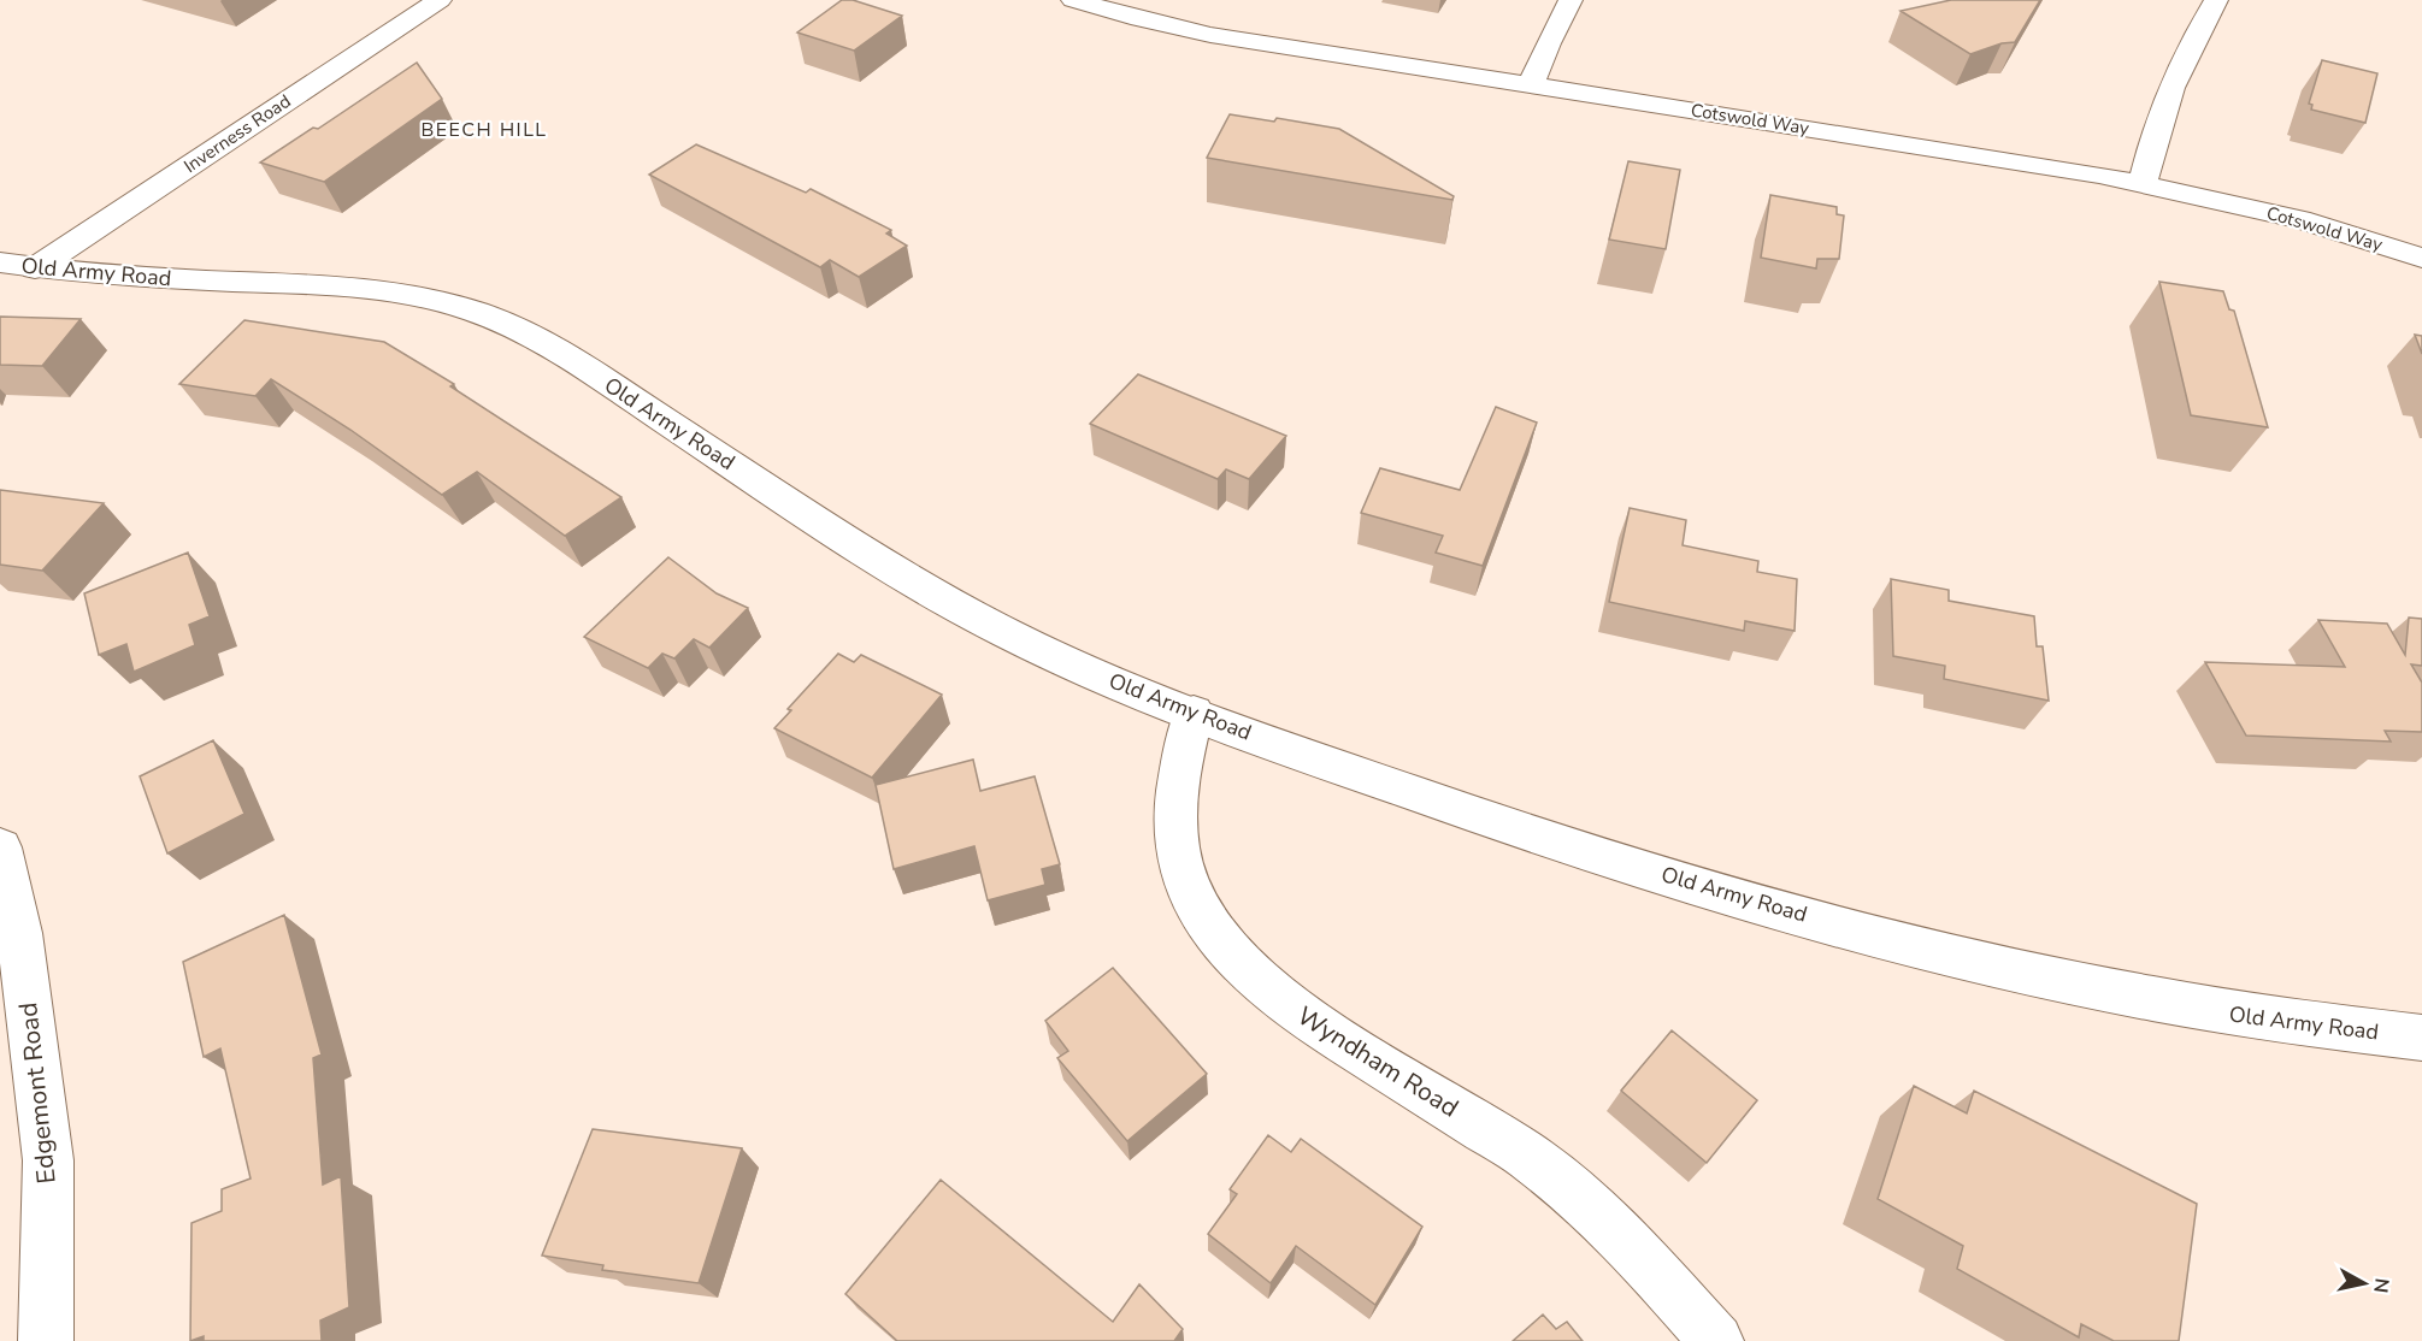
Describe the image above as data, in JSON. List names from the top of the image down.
{
  "streets": {
    "street": [
      "Cotswold Way",
      "Inverness Road",
      "Old Army Road",
      "Wyndham Road",
      "Edgemont Road"
    ]
  },
  "crossings": [
    ["Inverness Road", "Old Army Road"],
    ["Old Army Road", "Wyndham Road"]
  ],
  "districts": ["BEECH HILL"],
  "north": "right"
}
